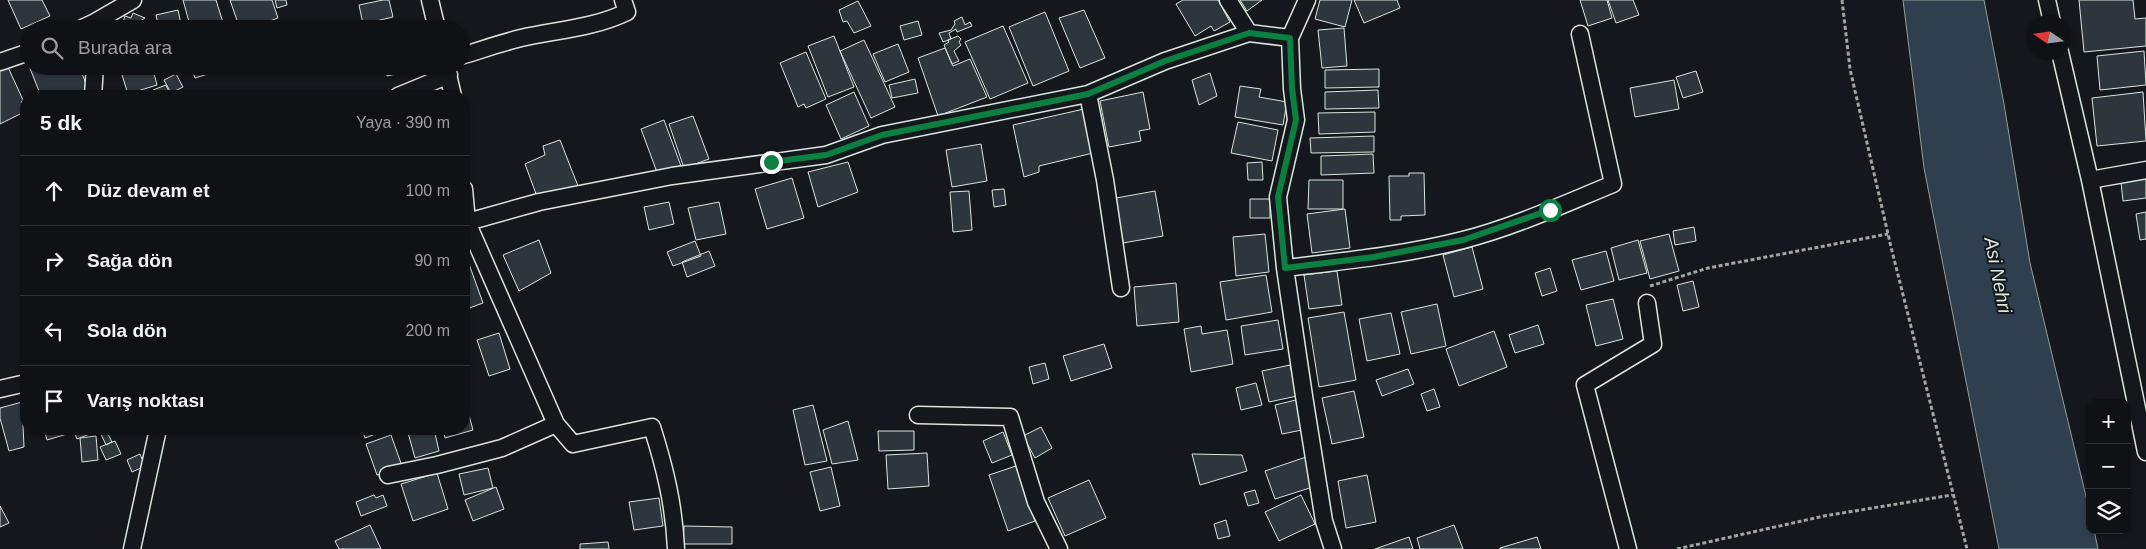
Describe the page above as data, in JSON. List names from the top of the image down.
{
  "water": ["Asi Nehri"],
  "north": "left",
  "page": {
    "search": "Burada ara",
    "heading": ["5 dk", "Yaya · 390 m"],
    "list": [
      ["Düz devam et", "100 m"],
      ["Sağa dön", "90 m"],
      ["Sola dön", "200 m"],
      "Varış noktası"
    ],
    "map_buttons": ["+", "−"]
  }
}
